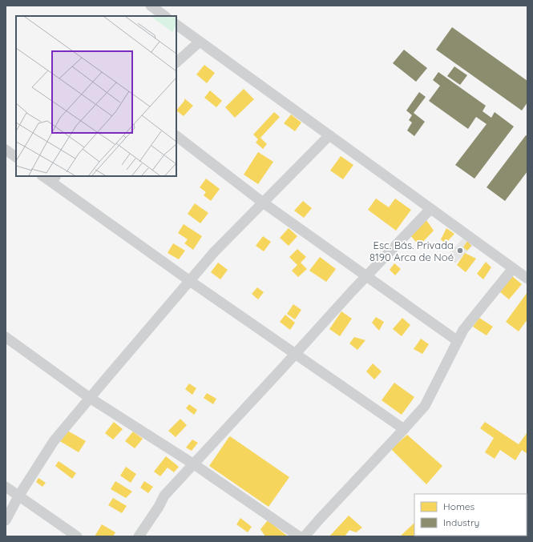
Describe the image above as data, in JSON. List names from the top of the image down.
{
  "places": ["Esc. Bás. Privada 8190 Arca de Noé"],
  "legend": ["Homes", "Industry"]
}
